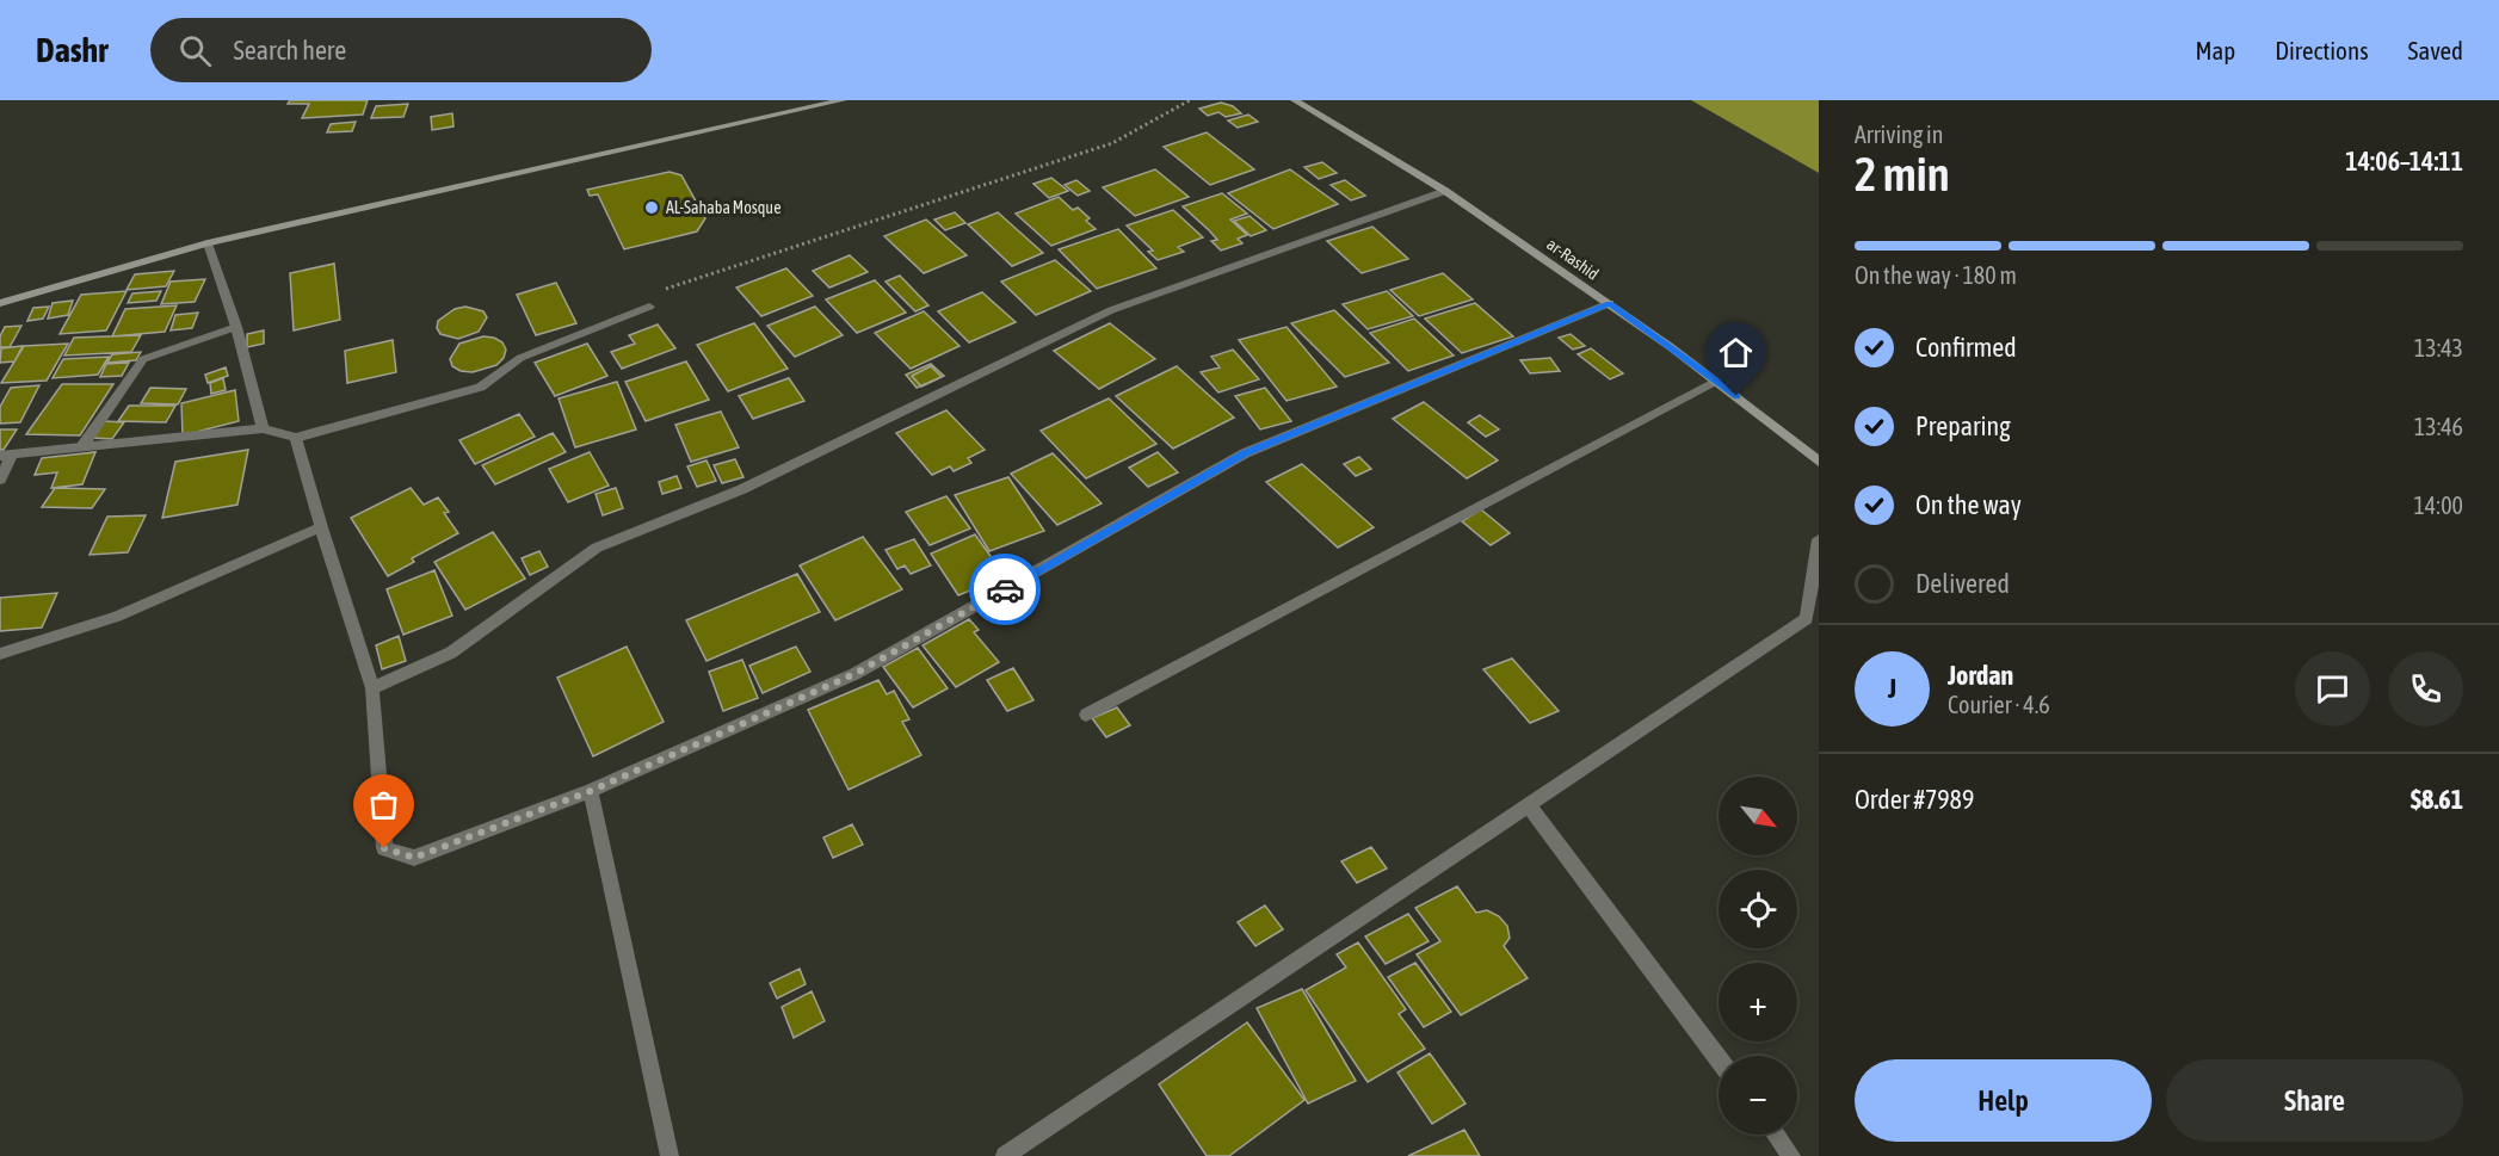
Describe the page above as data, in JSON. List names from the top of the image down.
{
  "streets": {
    "street": ["ar-Rashid"]
  },
  "places": ["AL-Sahaba Mosque"],
  "north": "bottom right",
  "page": {
    "header": "Dashr",
    "search": "Search here",
    "nav": ["Map", "Directions", "Saved"],
    "heading": ["2 min", "Arriving in", "14:06–14:11"],
    "panel": [
      "Jordan",
      "Courier · 4.6",
      "Order #7989",
      "$8.61"
    ],
    "bar": "On the way · 180 m",
    "list": [
      ["Confirmed", "13:43"],
      ["Preparing", "13:46"],
      ["On the way", "14:00"],
      "Delivered"
    ],
    "round": "J",
    "map_buttons": ["+", "−"],
    "buttons": ["Help", "Share"]
  }
}
